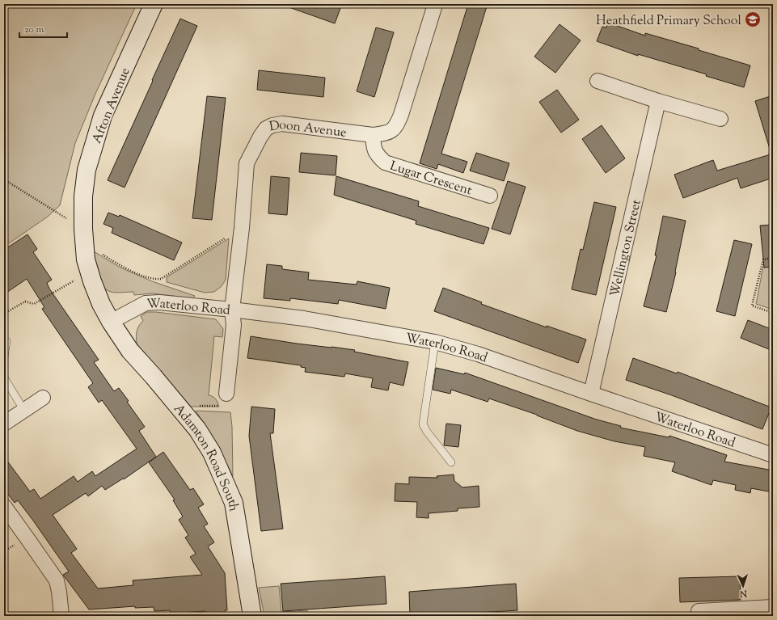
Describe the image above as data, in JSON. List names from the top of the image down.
{
  "streets": {
    "street": [
      "Afton Avenue",
      "Doon Avenue",
      "Lugar Crescent",
      "Wellington Street",
      "Waterloo Road",
      "Adamton Road South"
    ]
  },
  "crossings": [
    ["Afton Avenue", "Waterloo Road"],
    ["Afton Avenue", "Adamton Road South"],
    ["Doon Avenue", "Lugar Crescent"],
    ["Doon Avenue", "Waterloo Road"],
    ["Wellington Street", "Waterloo Road"],
    ["Waterloo Road", "Adamton Road South"]
  ],
  "places": {
    "school or university": ["Heathfield Primary School"]
  },
  "scale_bar": "20 m",
  "north": "bottom"
}
